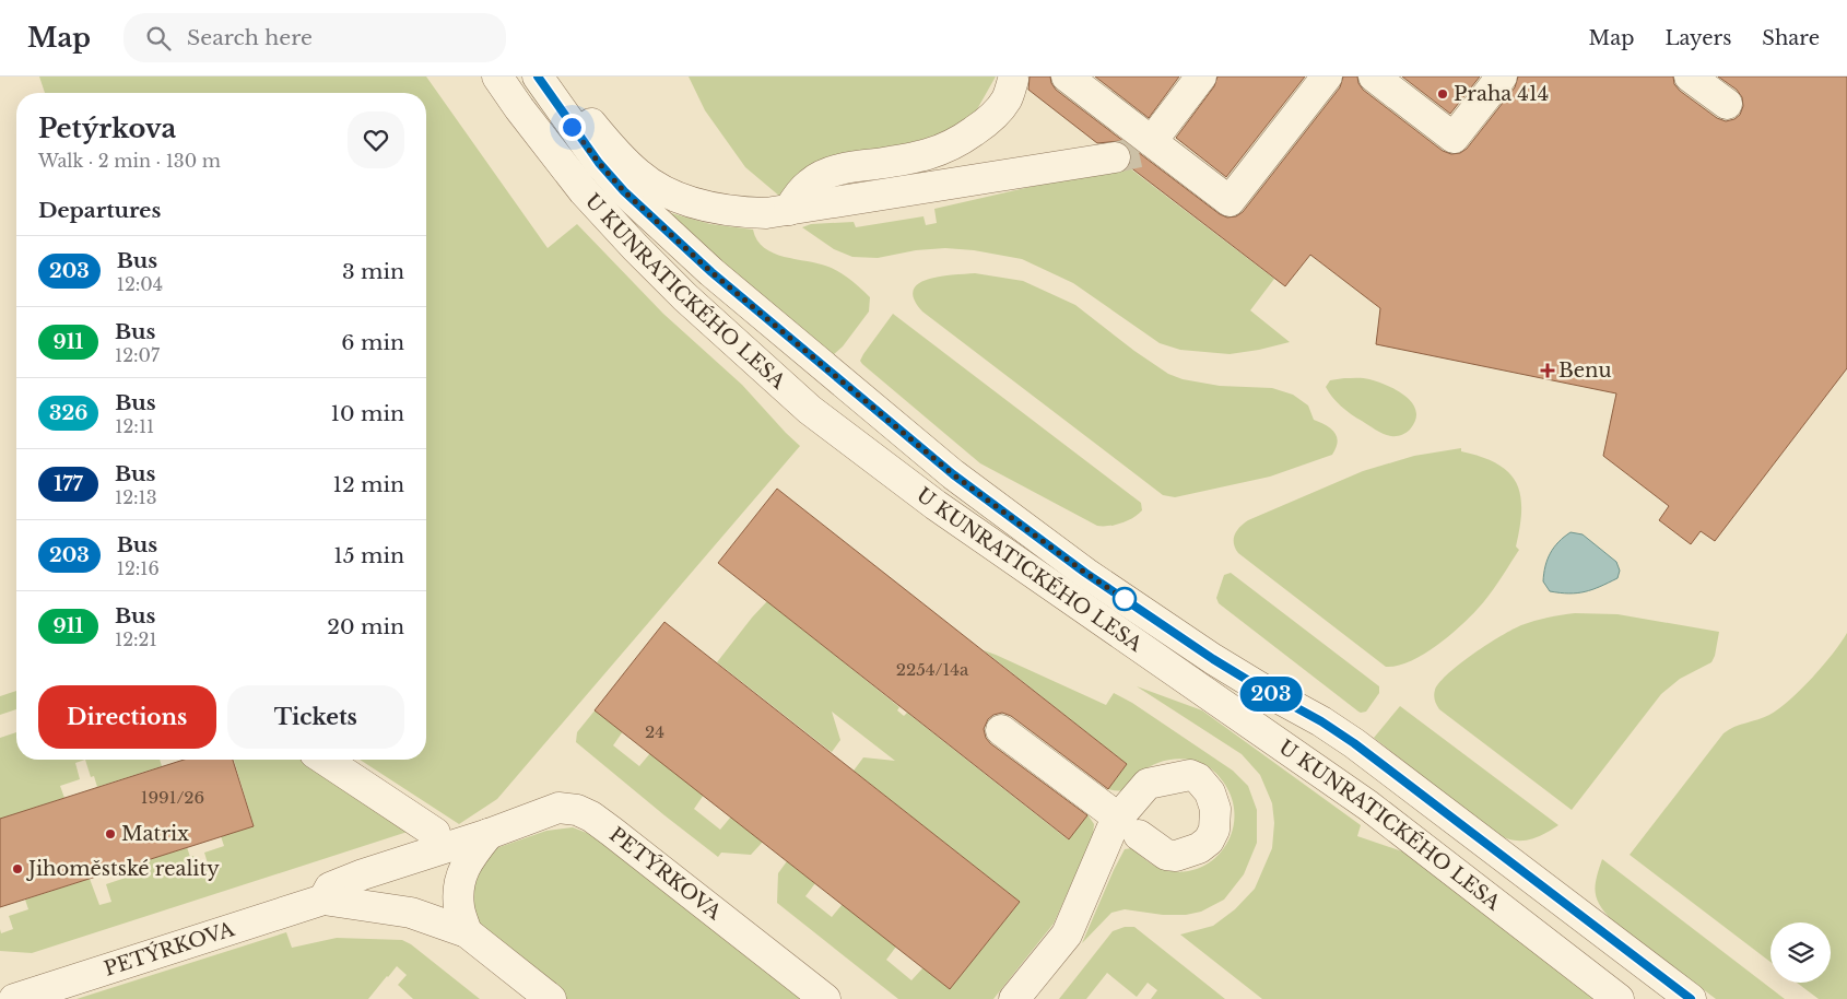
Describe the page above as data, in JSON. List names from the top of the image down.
{
  "streets": {
    "street": ["U KUNRATICKÉHO LESA", "PETÝRKOVA"]
  },
  "places": {
    "other": ["Praha 414", "Matrix", "Jihoměstské reality"],
    "health": ["Benu"]
  },
  "lines": ["bus line 203"],
  "house_numbers": ["2254/14a", "24", "1991/26"],
  "page": {
    "header": "Map",
    "search": "Search here",
    "nav": ["Map", "Layers", "Share"],
    "on_map": "203",
    "heading": [
      ["Petýrkova", "Walk · 2 min · 130 m"],
      "Departures"
    ],
    "list": [
      {
        "mark": "203",
        "name": "Bus",
        "note": "12:04",
        "value": "3 min"
      },
      {
        "mark": "911",
        "name": "Bus",
        "note": "12:07",
        "value": "6 min"
      },
      {
        "mark": "326",
        "name": "Bus",
        "note": "12:11",
        "value": "10 min"
      },
      {
        "mark": "177",
        "name": "Bus",
        "note": "12:13",
        "value": "12 min"
      },
      {
        "mark": "203",
        "name": "Bus",
        "note": "12:16",
        "value": "15 min"
      },
      {
        "mark": "911",
        "name": "Bus",
        "note": "12:21",
        "value": "20 min"
      }
    ],
    "buttons": ["Directions", "Tickets"]
  }
}
